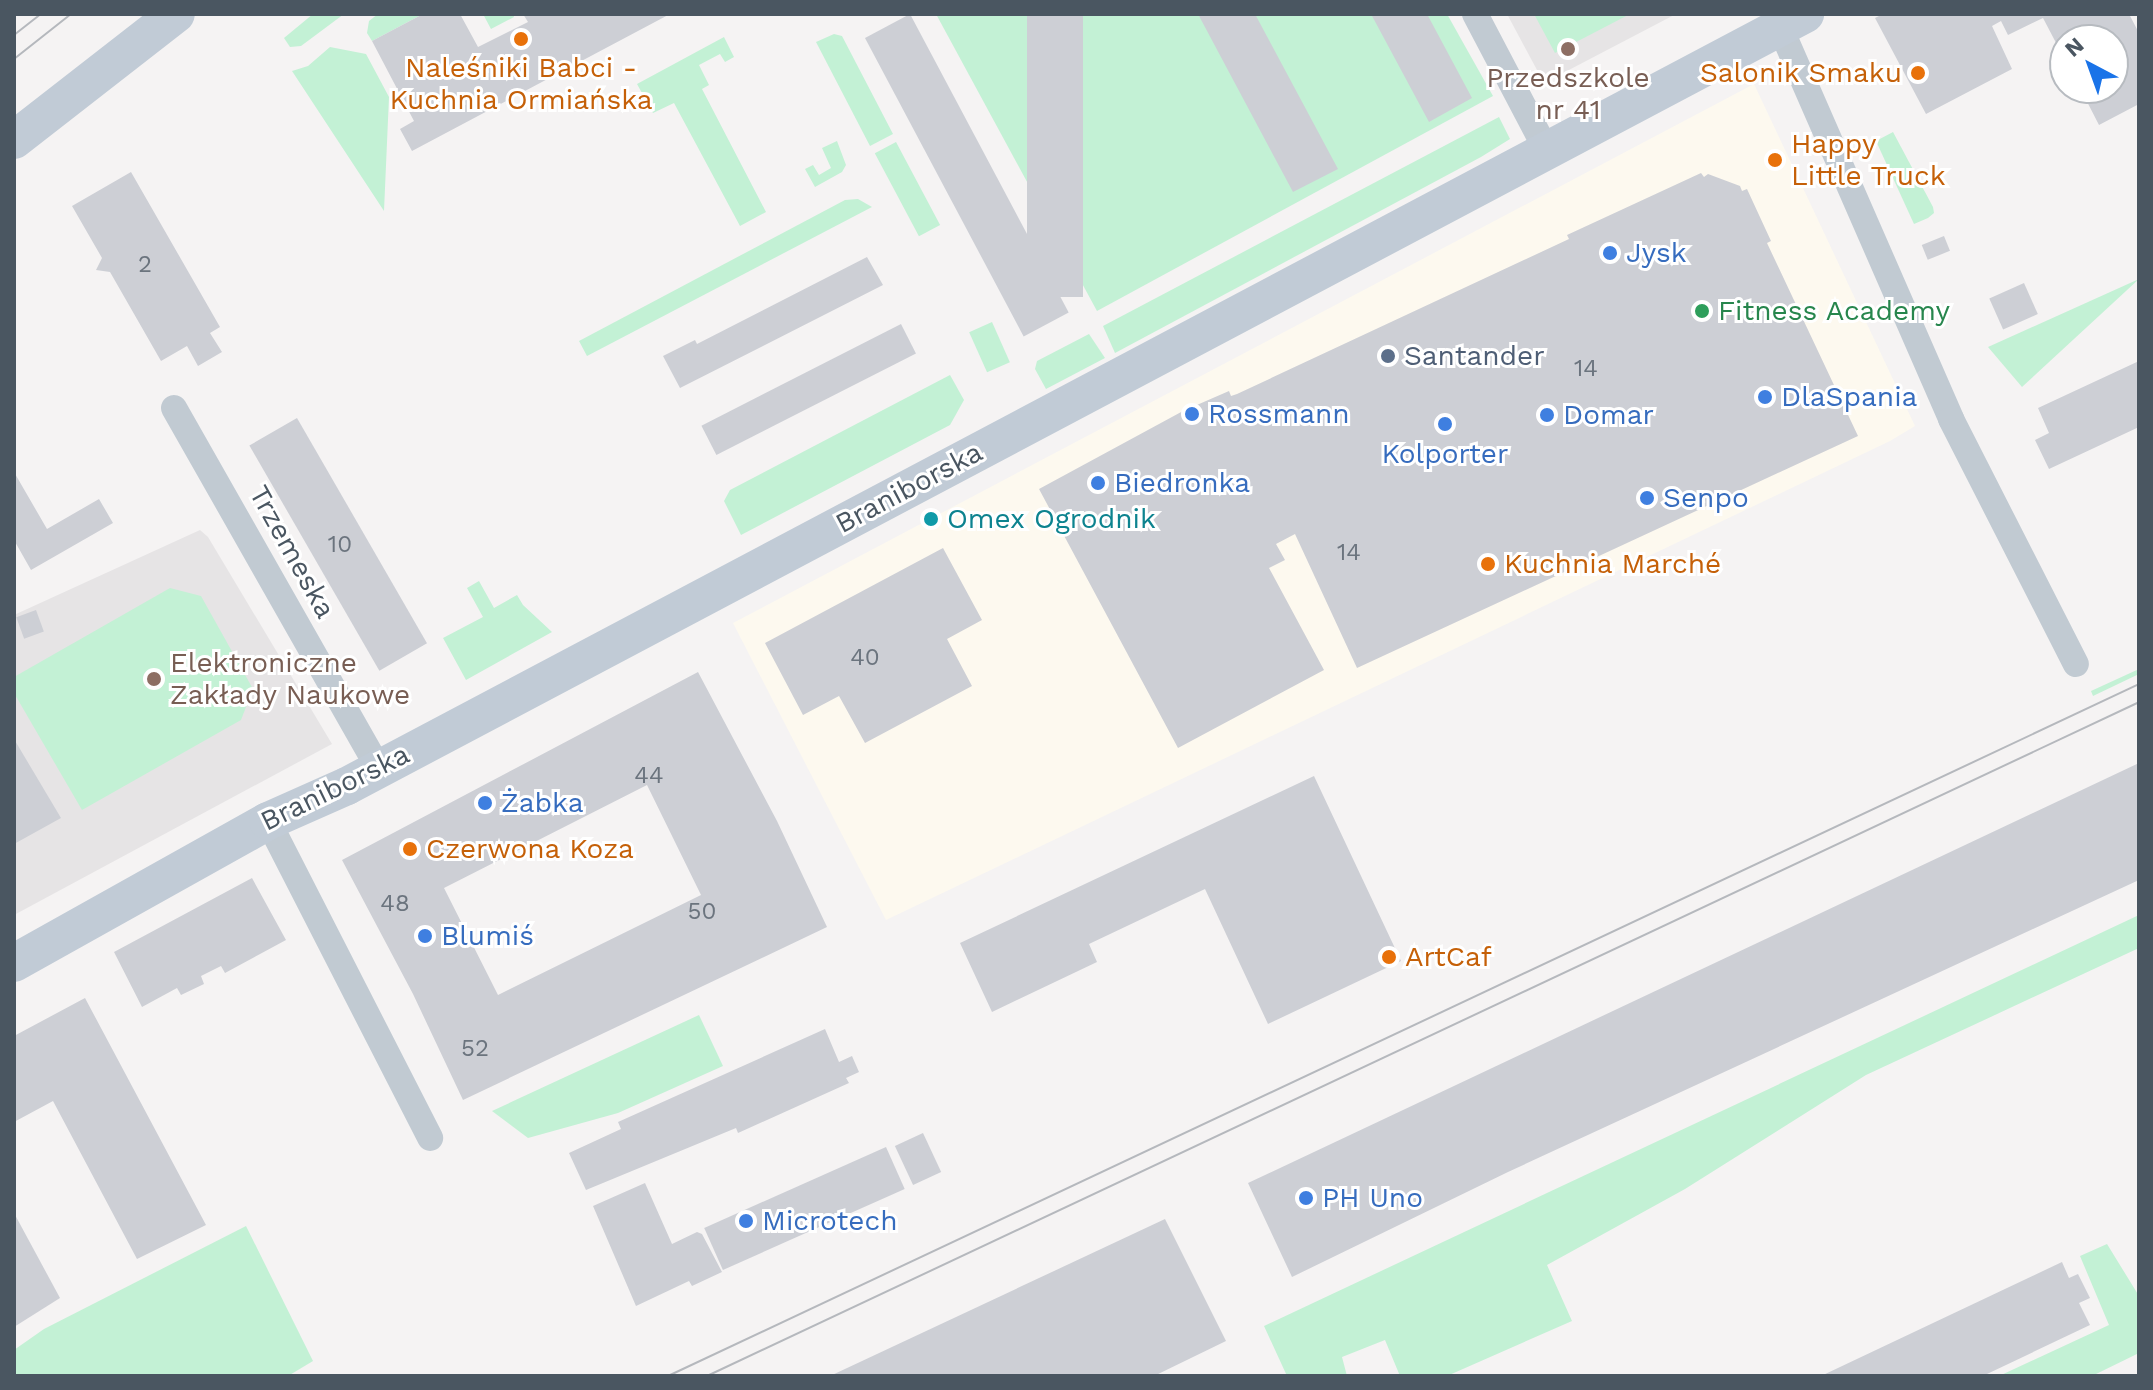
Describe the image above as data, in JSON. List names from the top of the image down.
{
  "streets": {
    "street": ["Braniborska", "Trzemeska"]
  },
  "crossings": [
    ["Braniborska", "Trzemeska"]
  ],
  "places": [
    "Naleśniki Babci - Kuchnia Ormiańska",
    "Przedszkole nr 41",
    "Salonik Smaku",
    "Happy Little Truck",
    "Jysk",
    "Fitness Academy",
    "Santander",
    "DlaSpania",
    "Rossmann",
    "Domar",
    "Kolporter",
    "Biedronka",
    "Senpo",
    "Omex Ogrodnik",
    "Kuchnia Marché",
    "Elektroniczne Zakłady Naukowe",
    "Żabka",
    "Czerwona Koza",
    "Blumiś",
    "ArtCaf",
    "PH Uno",
    "Microtech"
  ],
  "house_numbers": [
    "2",
    "14",
    "10",
    "14",
    "40",
    "44",
    "48",
    "50",
    "52"
  ],
  "north": "top left"
}
